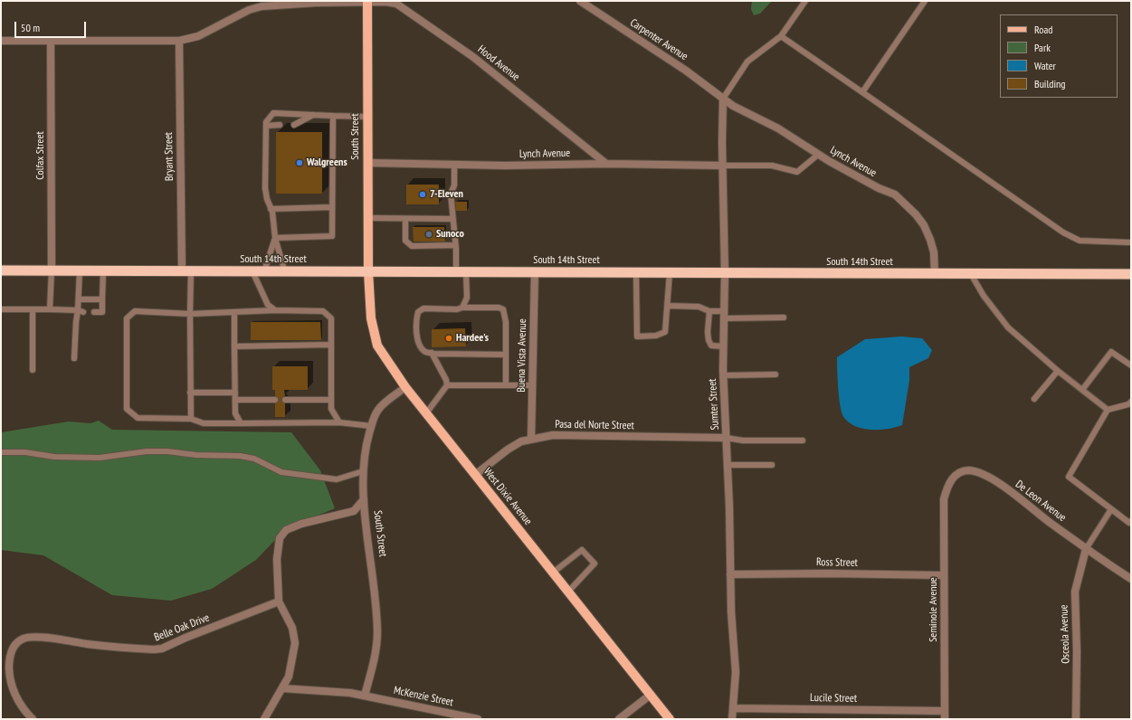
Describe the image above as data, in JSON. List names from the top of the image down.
{
  "streets": {
    "highway": ["South 14th Street"],
    "main road": ["South Street", "West Dixie Avenue"],
    "street": [
      "Carpenter Avenue",
      "Hood Avenue",
      "Lynch Avenue",
      "Colfax Street",
      "Bryant Street",
      "Buena Vista Avenue",
      "Sumter Street",
      "Pasa del Norte Street",
      "De Leon Avenue",
      "Ross Street",
      "Seminole Avenue",
      "Belle Oak Drive",
      "Osceola Avenue",
      "McKenzie Street",
      "Lucile Street"
    ]
  },
  "crossings": [
    ["Carpenter Avenue", "Lynch Avenue"],
    ["Carpenter Avenue", "Sumter Street"],
    ["Hood Avenue", "South Street"],
    ["Hood Avenue", "Lynch Avenue"],
    ["Hood Avenue", "Colfax Street"],
    ["Hood Avenue", "Bryant Street"],
    ["South Street", "Lynch Avenue"],
    ["South Street", "South 14th Street"],
    ["South Street", "West Dixie Avenue"],
    ["South Street", "McKenzie Street"],
    ["Lynch Avenue", "South 14th Street"],
    ["Lynch Avenue", "Sumter Street"],
    ["Colfax Street", "South 14th Street"],
    ["Bryant Street", "South 14th Street"],
    ["South 14th Street", "Buena Vista Avenue"],
    ["South 14th Street", "Sumter Street"],
    ["South 14th Street", "West Dixie Avenue"],
    ["Buena Vista Avenue", "Pasa del Norte Street"],
    ["Sumter Street", "Pasa del Norte Street"],
    ["Sumter Street", "Ross Street"],
    ["Sumter Street", "Lucile Street"],
    ["Pasa del Norte Street", "West Dixie Avenue"],
    ["De Leon Avenue", "Seminole Avenue"],
    ["De Leon Avenue", "Osceola Avenue"],
    ["Ross Street", "Seminole Avenue"],
    ["Seminole Avenue", "Lucile Street"]
  ],
  "places": [
    "Walgreens",
    "7-Eleven",
    "Sunoco",
    "Hardee's"
  ],
  "legend": [
    "Road",
    "Park",
    "Water",
    "Building"
  ],
  "scale_bar": "50 m"
}
